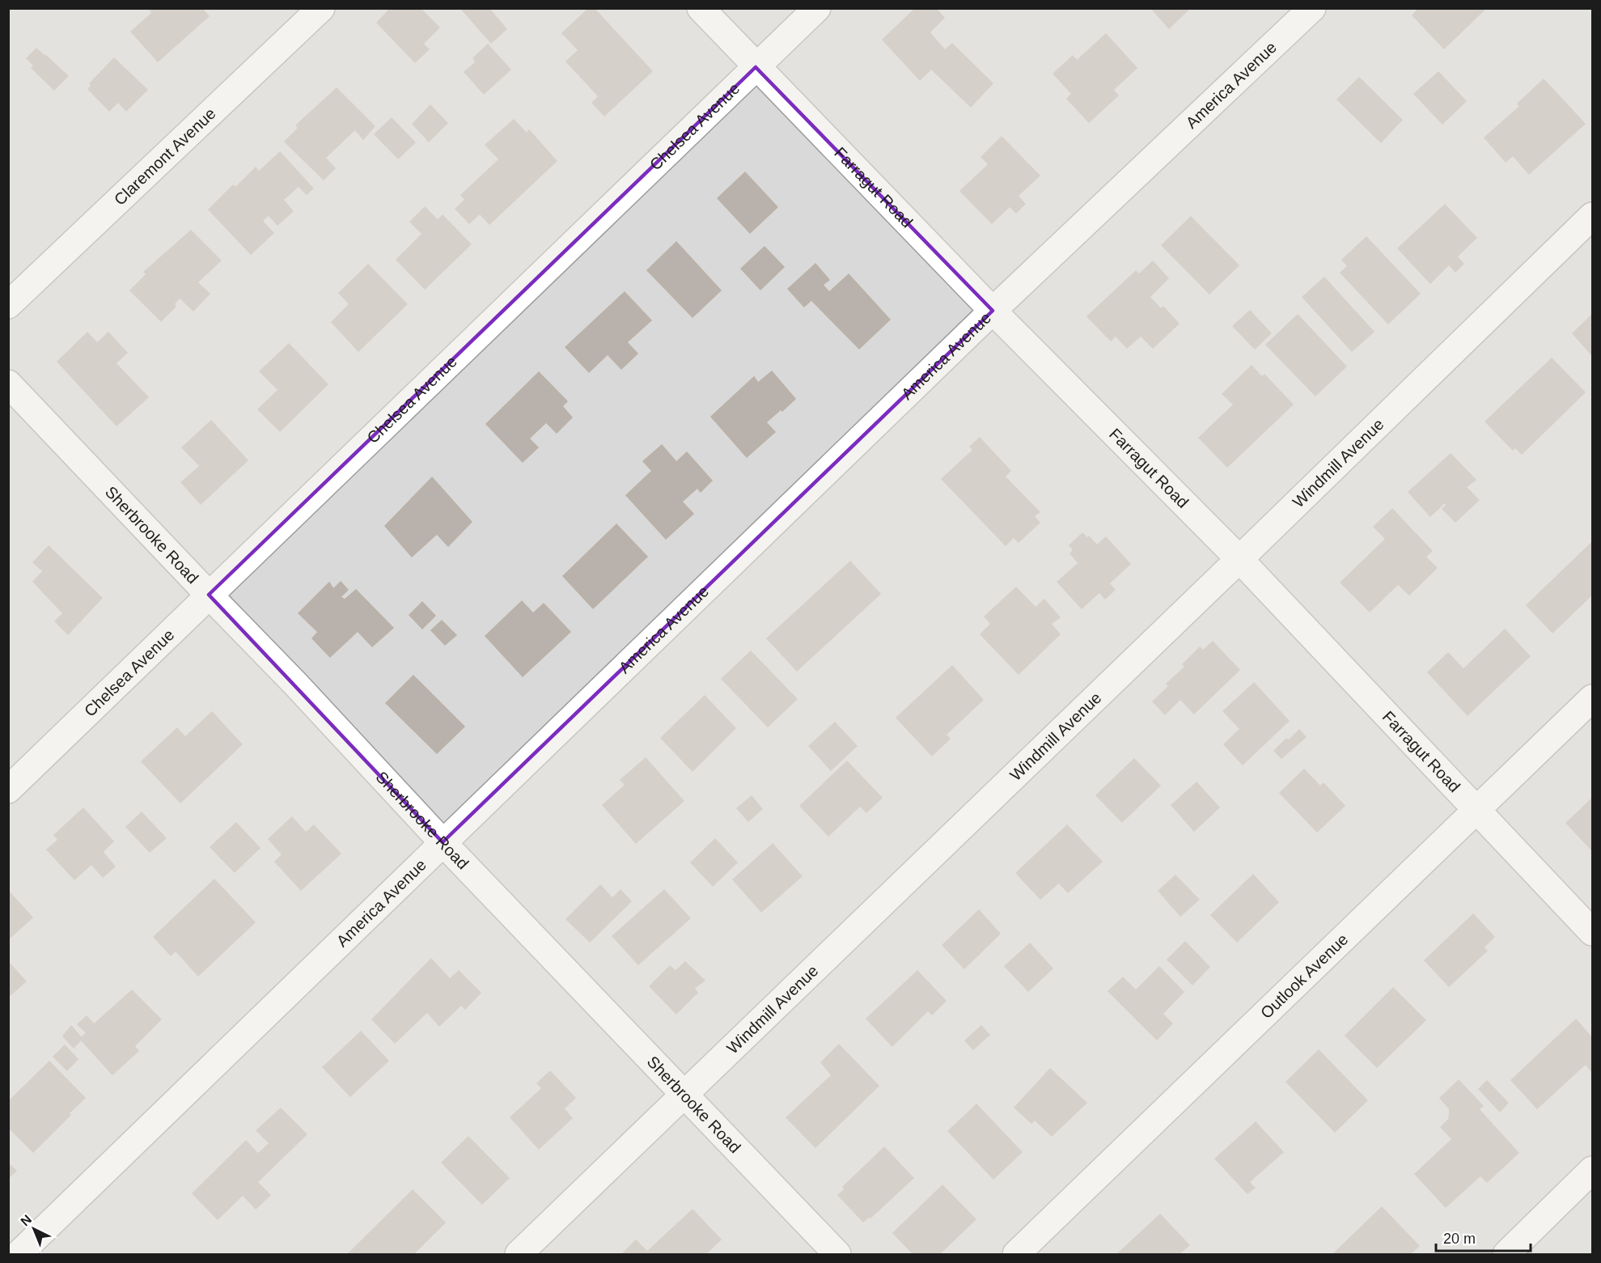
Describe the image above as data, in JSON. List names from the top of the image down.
{
  "streets": {
    "street": [
      "America Avenue",
      "Chelsea Avenue",
      "Claremont Avenue",
      "Farragut Road",
      "Windmill Avenue",
      "Sherbrooke Road",
      "Outlook Avenue"
    ]
  },
  "crossings": [
    ["America Avenue", "Farragut Road"],
    ["America Avenue", "Sherbrooke Road"],
    ["Chelsea Avenue", "Farragut Road"],
    ["Chelsea Avenue", "Sherbrooke Road"],
    ["Farragut Road", "Windmill Avenue"],
    ["Farragut Road", "Outlook Avenue"],
    ["Windmill Avenue", "Sherbrooke Road"]
  ],
  "scale_bar": "20 m",
  "north": "top left"
}
